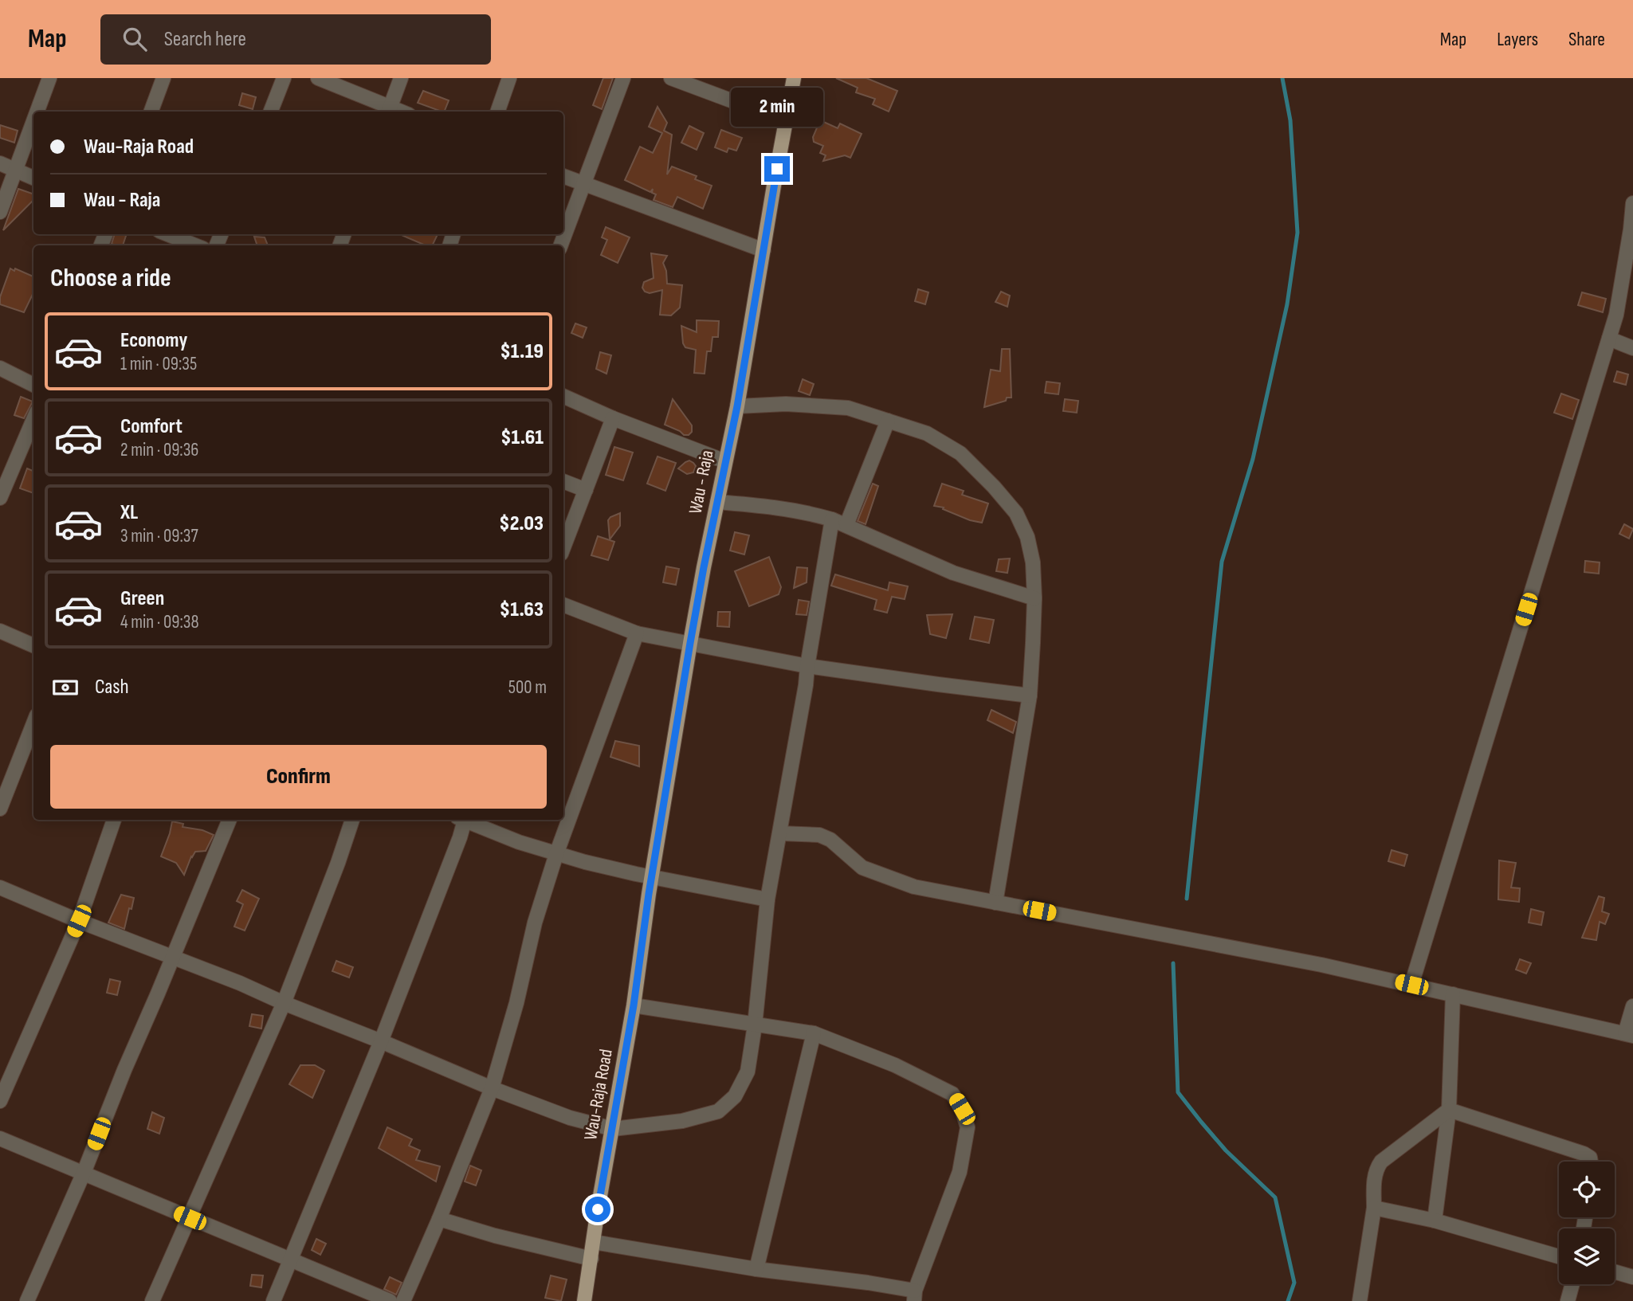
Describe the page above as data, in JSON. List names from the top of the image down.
{
  "streets": {
    "main road": ["Wau - Raja", "Wau-Raja Road"]
  },
  "crossings": [
    ["Wau - Raja", "Wau-Raja Road"]
  ],
  "page": {
    "header": "Map",
    "search": "Search here",
    "nav": ["Map", "Layers", "Share"],
    "bubble": "2 min",
    "banner": ["Wau-Raja Road", "Wau - Raja"],
    "heading": "Choose a ride",
    "list": [
      {
        "name": "Economy",
        "note": "1 min · 09:35",
        "value": "$1.19"
      },
      {
        "name": "Comfort",
        "note": "2 min · 09:36",
        "value": "$1.61"
      },
      {
        "name": "XL",
        "note": "3 min · 09:37",
        "value": "$2.03"
      },
      {
        "name": "Green",
        "note": "4 min · 09:38",
        "value": "$1.63"
      }
    ],
    "pay": ["Cash", "500 m"],
    "buttons": "Confirm"
  }
}
